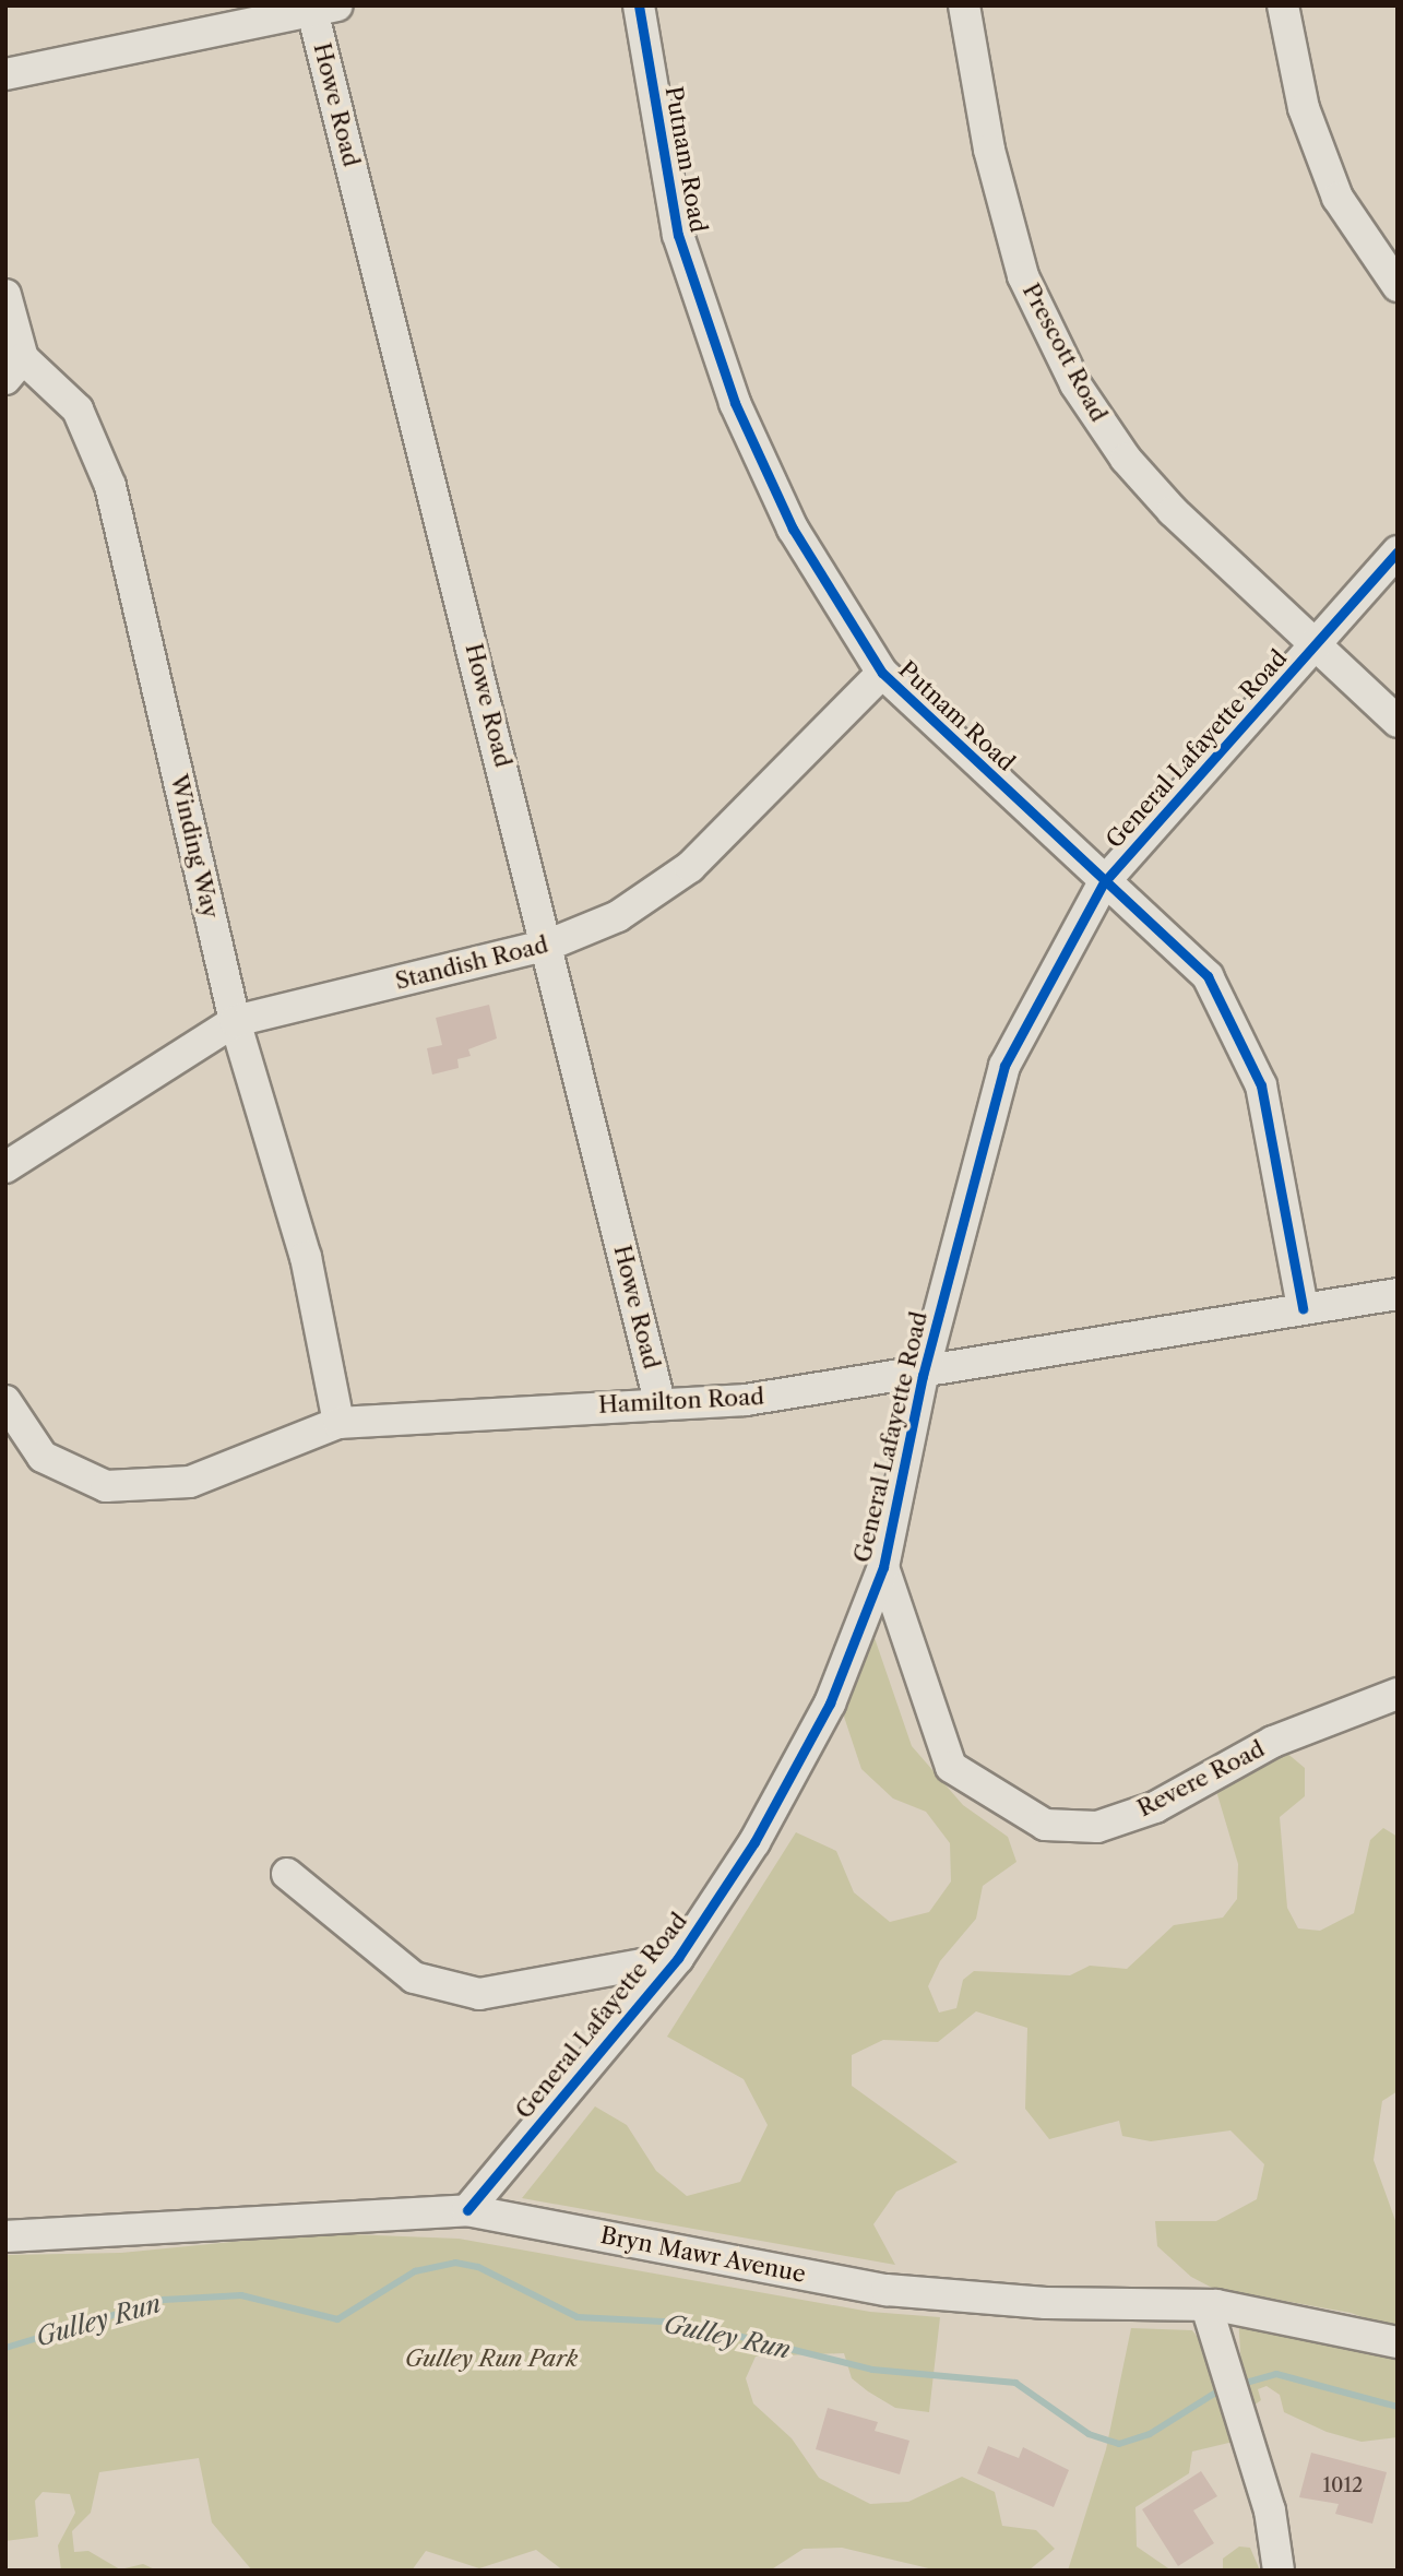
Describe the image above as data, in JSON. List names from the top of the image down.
{
  "streets": {
    "street": [
      "Howe Road",
      "Putnam Road",
      "Prescott Road",
      "General Lafayette Road",
      "Winding Way",
      "Standish Road",
      "Hamilton Road",
      "Revere Road",
      "Bryn Mawr Avenue"
    ]
  },
  "crossings": [
    ["Howe Road", "Standish Road"],
    ["Howe Road", "Hamilton Road"],
    ["Putnam Road", "General Lafayette Road"],
    ["Putnam Road", "Standish Road"],
    ["Putnam Road", "Hamilton Road"],
    ["Prescott Road", "General Lafayette Road"],
    ["General Lafayette Road", "Hamilton Road"],
    ["General Lafayette Road", "Revere Road"],
    ["General Lafayette Road", "Bryn Mawr Avenue"],
    ["Winding Way", "Standish Road"],
    ["Winding Way", "Hamilton Road"]
  ],
  "water": ["Gulley Run"],
  "parks": ["Gulley Run Park"],
  "house_numbers": ["1012"]
}
